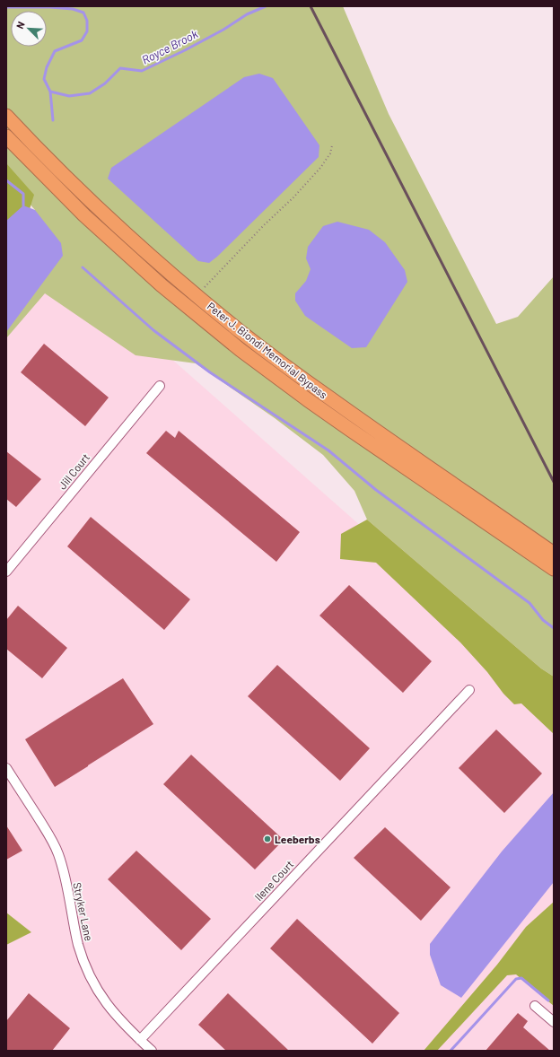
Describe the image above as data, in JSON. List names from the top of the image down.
{
  "streets": {
    "highway": ["Peter J. Biondi Memorial Bypass"],
    "street": ["Jill Court", "Ilene Court", "Stryker Lane"]
  },
  "crossings": [
    ["Ilene Court", "Stryker Lane"]
  ],
  "water": ["Royce Brook"],
  "places": ["Leeberbs"],
  "north": "top left"
}
